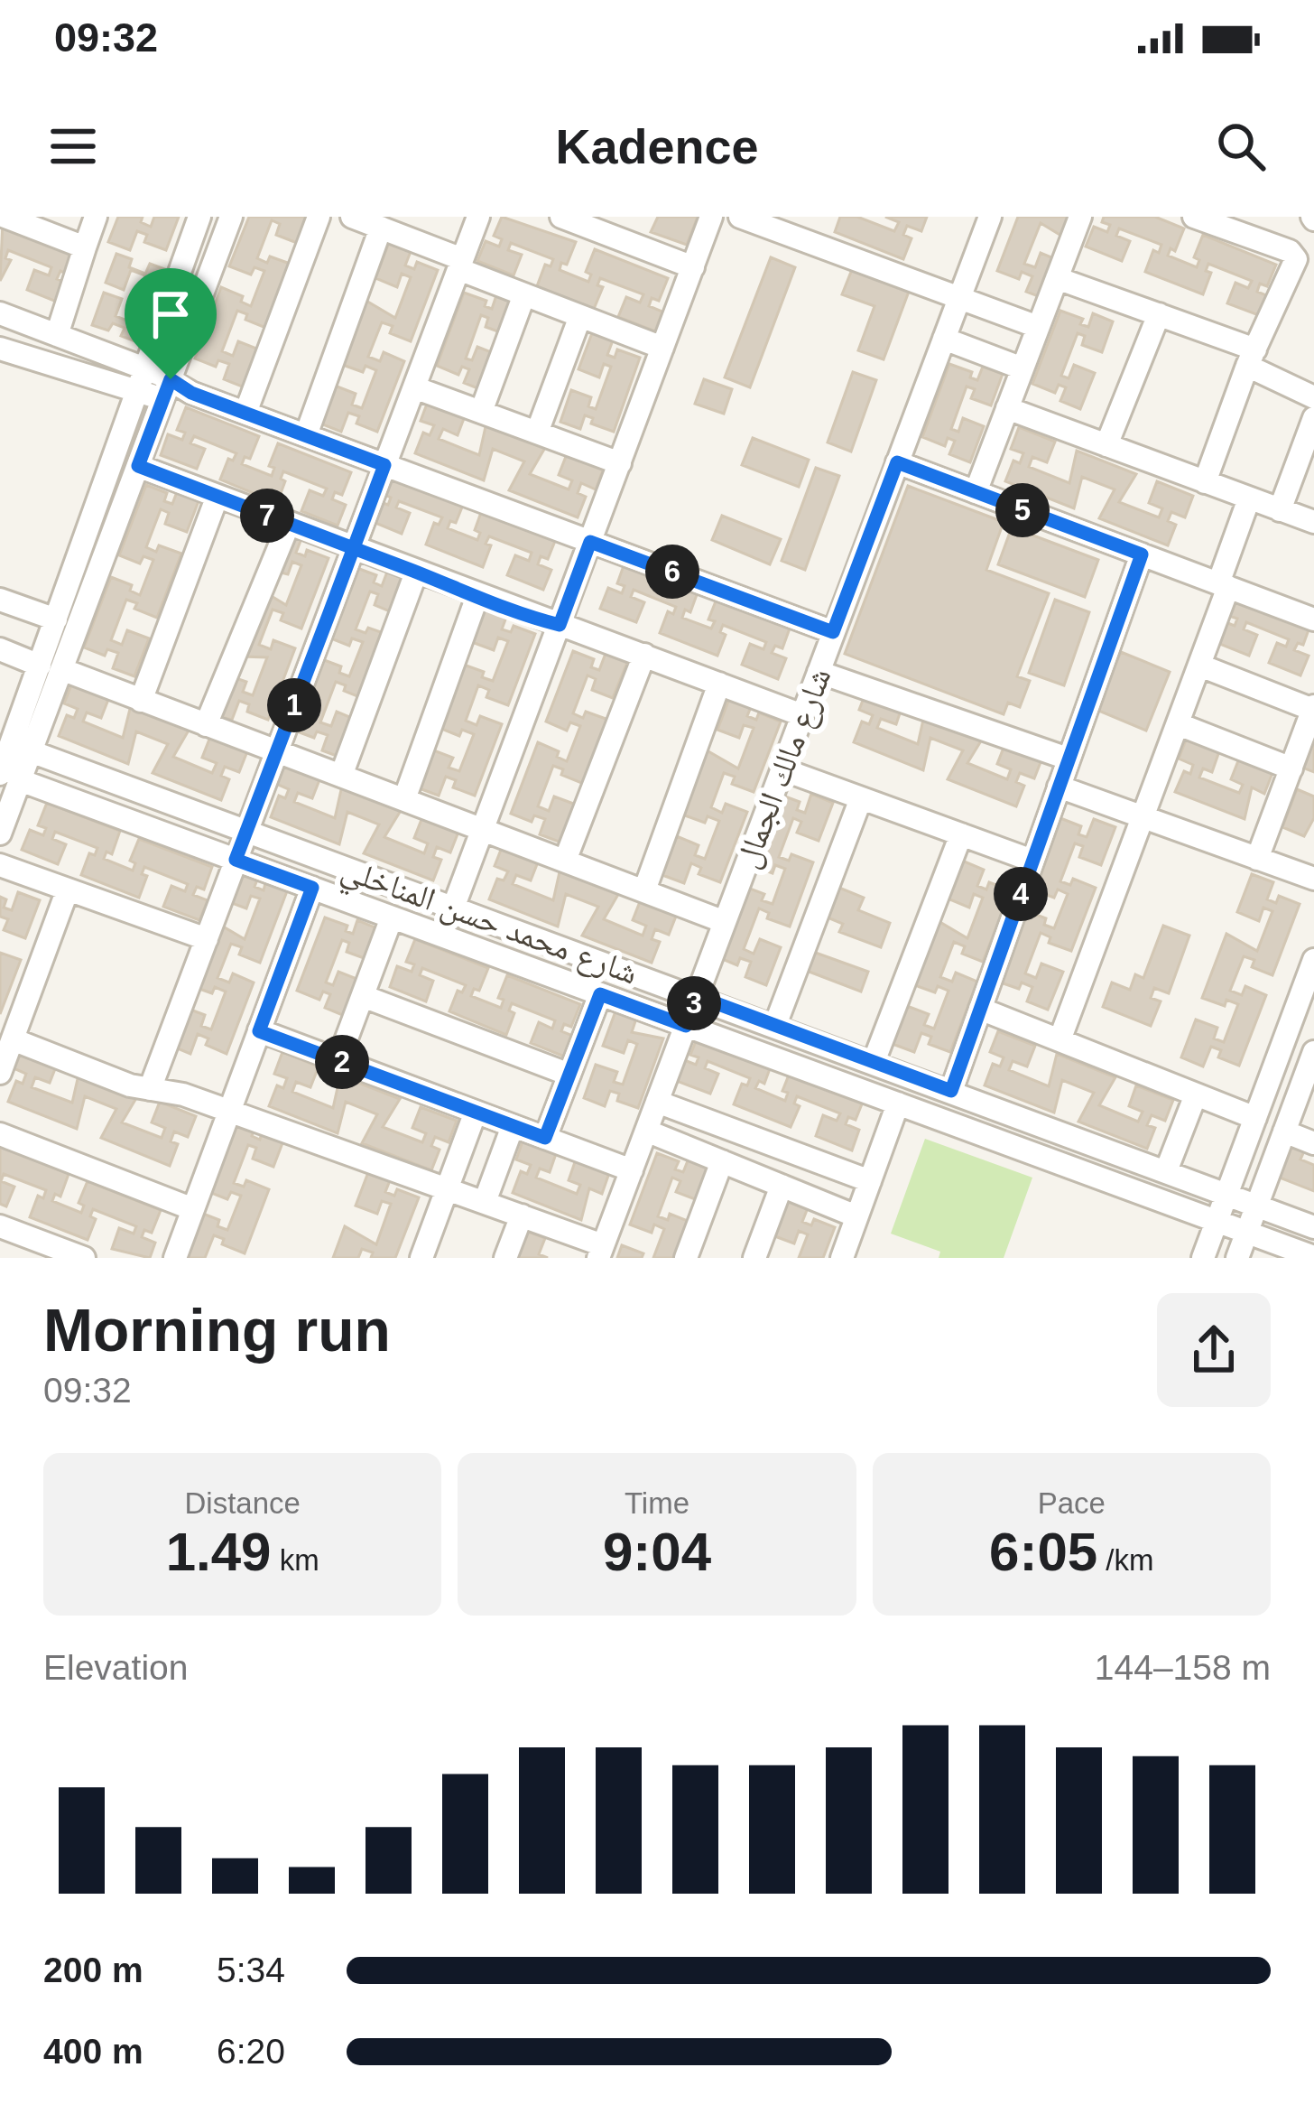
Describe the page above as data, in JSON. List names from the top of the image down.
{
  "streets": {
    "street": ["شارع مالك الجمال", "شارع محمد حسن المناخلي"]
  },
  "crossings": [
    ["شارع مالك الجمال", "شارع محمد حسن المناخلي"]
  ],
  "page": {
    "status": "09:32",
    "header": "Kadence",
    "pins": [
      "5",
      "7",
      "6",
      "1",
      "4",
      "3",
      "2"
    ],
    "heading": ["Morning run", "09:32"],
    "stats": [
      ["Distance", "1.49 km"],
      ["Time", "9:04"],
      ["Pace", "6:05 /km"]
    ],
    "chart": ["Elevation", "144–158 m"],
    "list": [
      {
        "name": "200 m",
        "note": "5:34"
      },
      {
        "name": "400 m",
        "note": "6:20"
      }
    ]
  }
}
